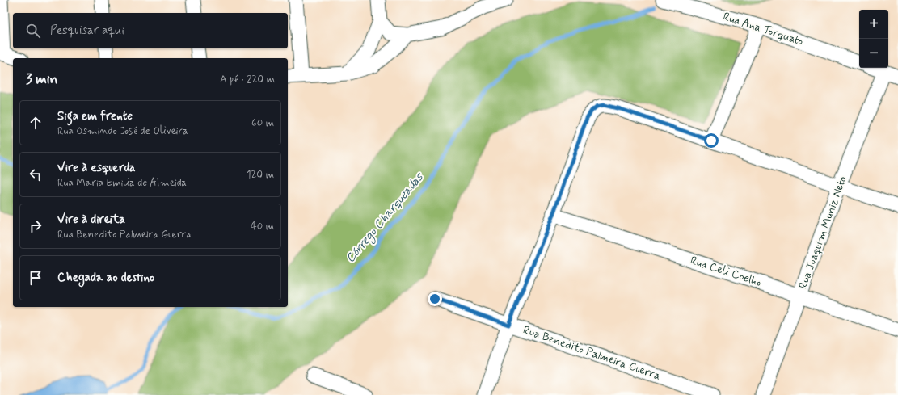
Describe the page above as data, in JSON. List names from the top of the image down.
{
  "streets": {
    "street": [
      "Rua Ana Torquato",
      "Rua Joaquim Muniz Neto",
      "Rua Celi Coelho",
      "Rua Benedito Palmeira Guerra"
    ]
  },
  "crossings": [
    ["Rua Joaquim Muniz Neto", "Rua Celi Coelho"]
  ],
  "water": ["Córrego Charqueadas"],
  "page": {
    "map_buttons": ["+", "−"],
    "search": "Pesquisar aqui",
    "heading": ["3 min", "A pé · 220 m"],
    "list": [
      ["Siga em frente", "Rua Osmindo José de Oliveira", "60 m"],
      ["Vire à esquerda", "Rua Maria Emilia de Almeida", "120 m"],
      ["Vire à direita", "Rua Benedito Palmeira Guerra", "40 m"],
      "Chegada ao destino"
    ]
  }
}
